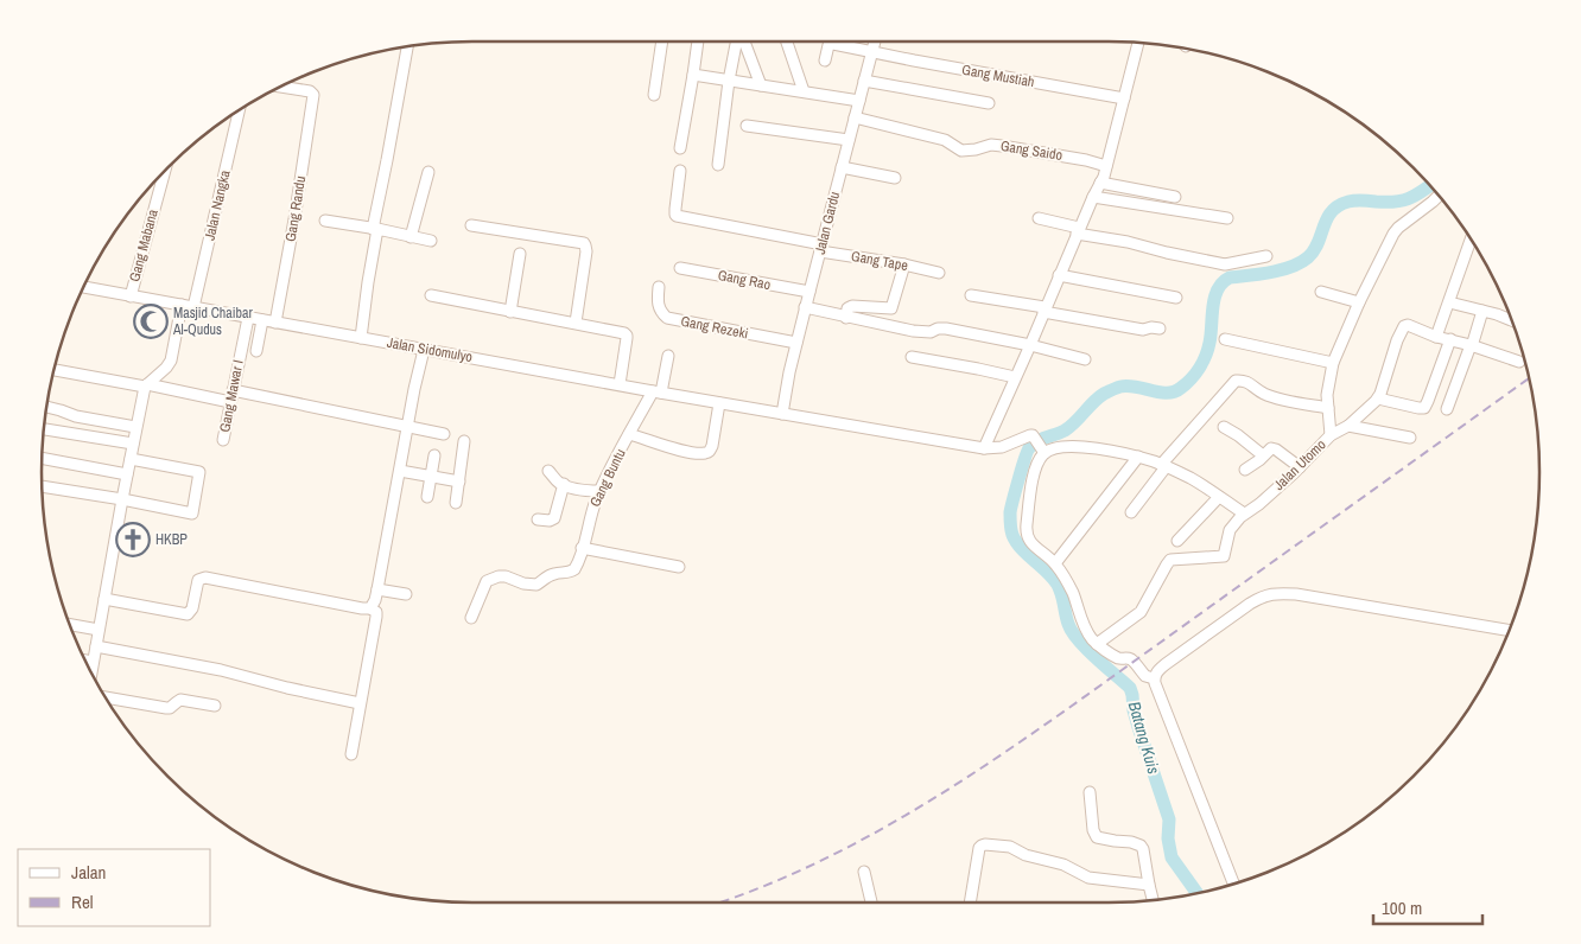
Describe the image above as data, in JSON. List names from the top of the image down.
{
  "streets": {
    "street": [
      "Gang Mustiah",
      "Gang Saido",
      "Jalan Nangka",
      "Gang Randu",
      "Jalan Gardu",
      "Gang Mabana",
      "Gang Tape",
      "Gang Rao",
      "Gang Rezeki",
      "Jalan Sidomulyo",
      "Gang Mawar I",
      "Jalan Utomo",
      "Gang Buntu"
    ]
  },
  "crossings": [
    ["Gang Mustiah", "Jalan Gardu"],
    ["Gang Saido", "Jalan Gardu"],
    ["Jalan Nangka", "Jalan Sidomulyo"],
    ["Gang Randu", "Jalan Sidomulyo"],
    ["Jalan Gardu", "Gang Tape"],
    ["Jalan Gardu", "Gang Rao"],
    ["Jalan Gardu", "Gang Rezeki"],
    ["Jalan Gardu", "Jalan Sidomulyo"],
    ["Gang Mabana", "Jalan Sidomulyo"],
    ["Jalan Sidomulyo", "Gang Mawar I"],
    ["Jalan Sidomulyo", "Gang Buntu"]
  ],
  "water": ["Batang Kuis"],
  "places": {
    "mosque": ["Masjid Chaibar Al-Qudus"],
    "church": ["HKBP"]
  },
  "legend": ["Jalan", "Rel"],
  "scale_bar": "100 m"
}
